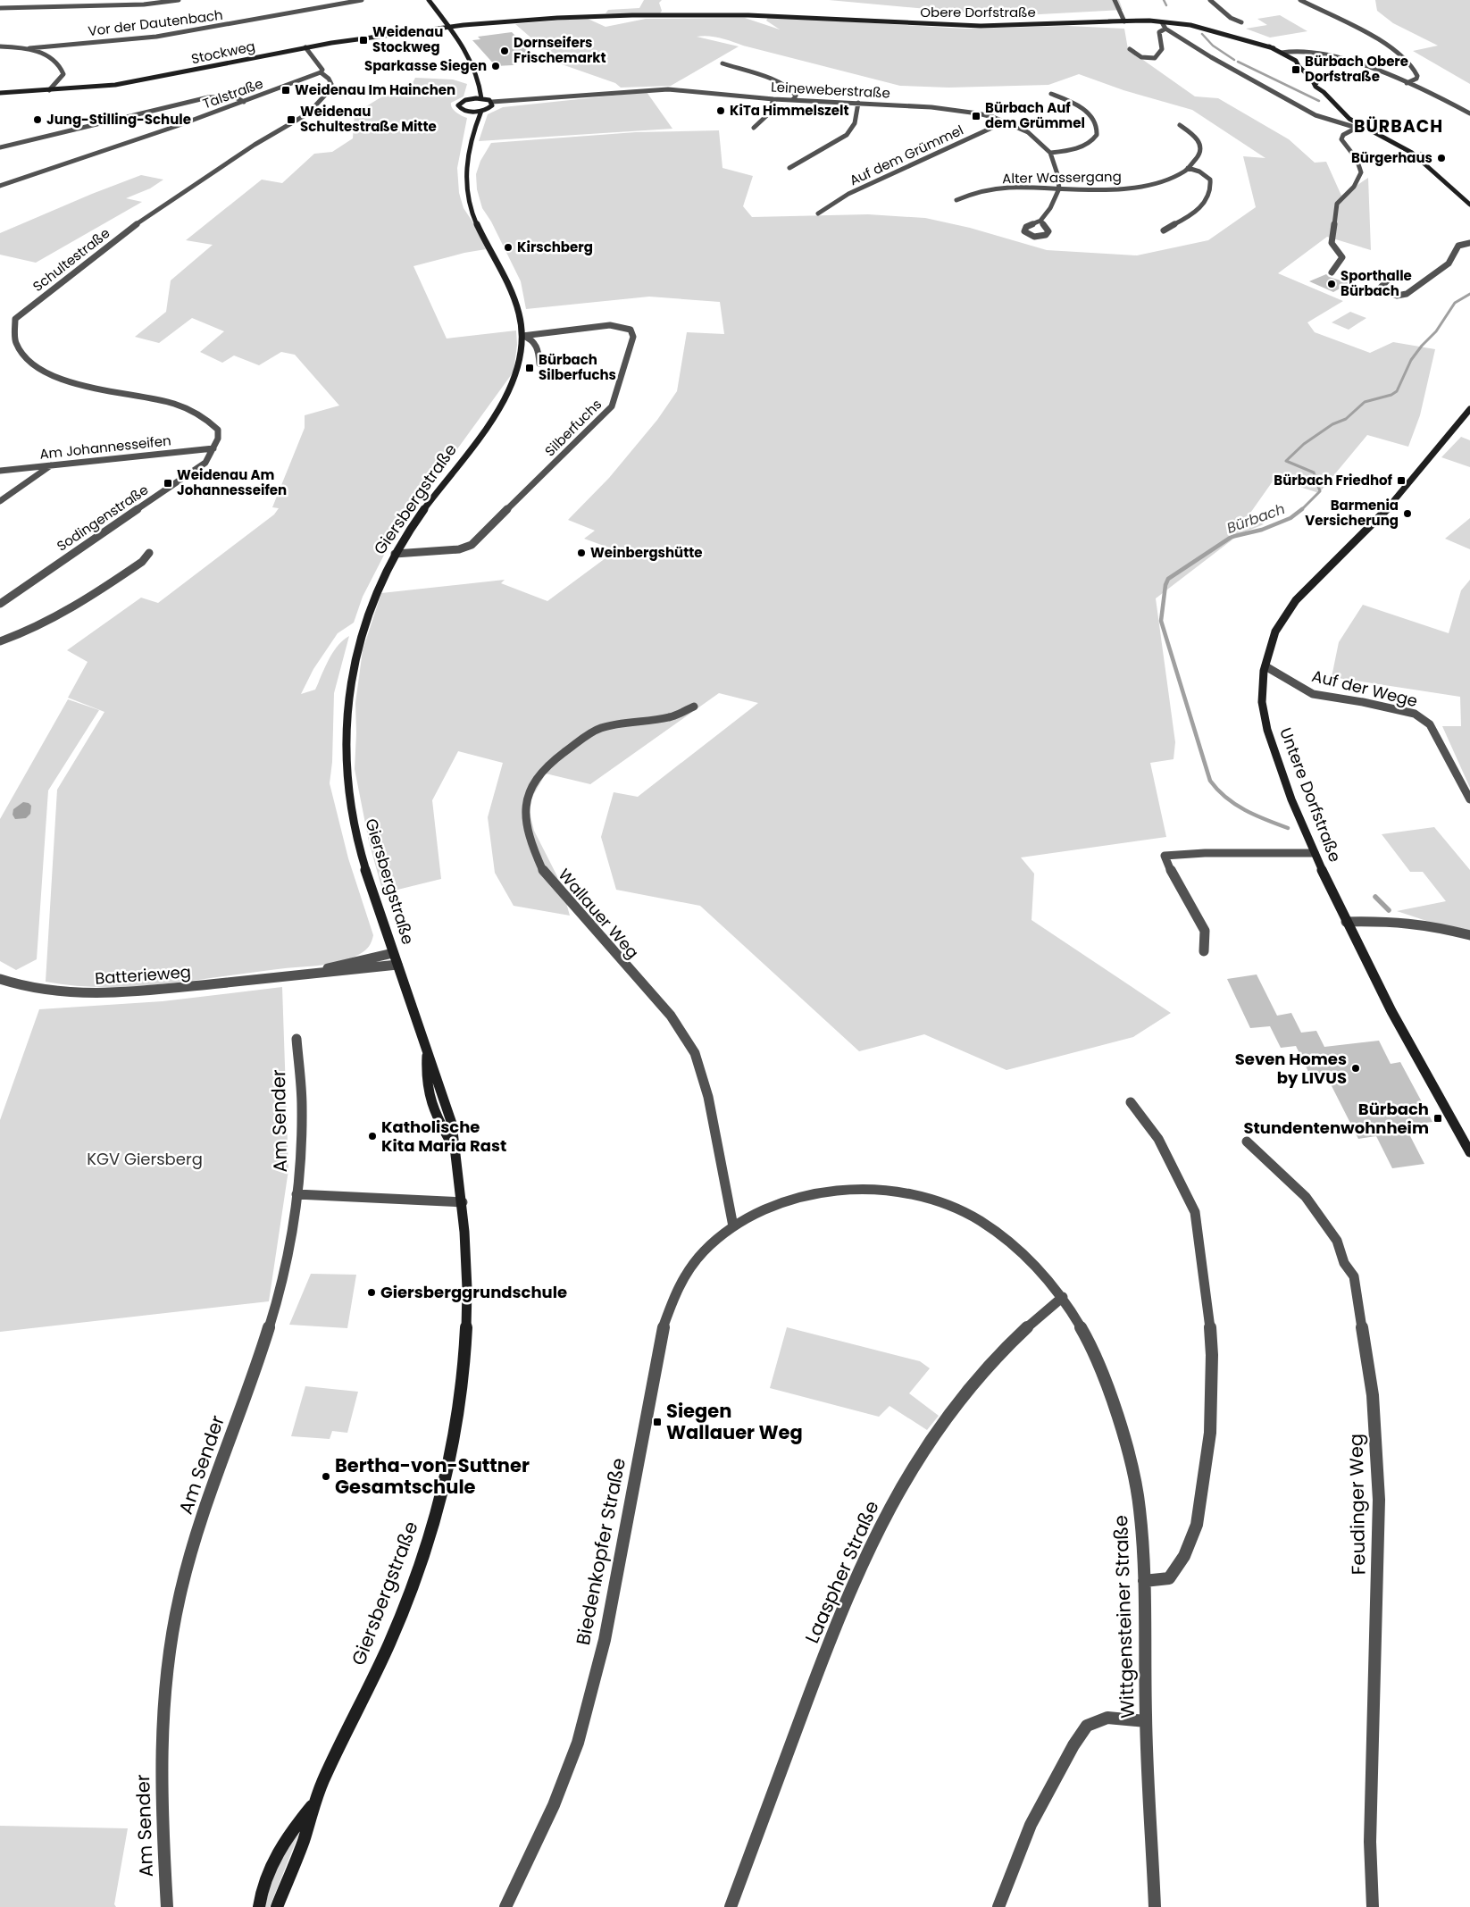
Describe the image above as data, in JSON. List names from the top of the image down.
{
  "streets": {
    "street": [
      "Obere Dorfstraße",
      "Vor der Dautenbach",
      "Stockweg",
      "Leineweberstraße",
      "Talstraße",
      "Auf dem Grümmel",
      "Alter Wassergang",
      "Schultestraße",
      "Silberfuchs",
      "Am Johannesseifen",
      "Giersbergstraße",
      "Sodingenstraße",
      "Auf der Wege",
      "Untere Dorfstraße",
      "Wallauer Weg",
      "Batterieweg",
      "Am Sender",
      "Feudinger Weg",
      "Biedenkopfer Straße",
      "Laaspher Straße",
      "Wittgensteiner Straße"
    ]
  },
  "crossings": [
    ["Obere Dorfstraße", "Stockweg"],
    ["Stockweg", "Schultestraße"],
    ["Leineweberstraße", "Auf dem Grümmel"],
    ["Leineweberstraße", "Alter Wassergang"],
    ["Talstraße", "Schultestraße"],
    ["Silberfuchs", "Giersbergstraße"],
    ["Am Johannesseifen", "Sodingenstraße"],
    ["Giersbergstraße", "Batterieweg"],
    ["Auf der Wege", "Untere Dorfstraße"],
    ["Wallauer Weg", "Biedenkopfer Straße"],
    ["Biedenkopfer Straße", "Wittgensteiner Straße"],
    ["Laaspher Straße", "Wittgensteiner Straße"]
  ],
  "districts": ["BÜRBACH"],
  "water": ["Bürbach"],
  "parks": ["KGV Giersberg"],
  "places": {
    "transit": [
      "Weidenau Stockweg",
      "Bürbach Obere Dorfstraße",
      "Weidenau Im Hainchen",
      "Bürbach Auf dem Grümmel",
      "Weidenau Schultestraße Mitte",
      "Bürbach Silberfuchs",
      "Bürbach Friedhof",
      "Weidenau Am Johannesseifen",
      "Bürbach Stundentenwohnheim",
      "Siegen Wallauer Weg"
    ],
    "other": [
      "Dornseifers Frischemarkt",
      "Sparkasse Siegen",
      "KiTa Himmelszelt",
      "Jung-Stilling-Schule",
      "Bürgerhaus",
      "Kirschberg",
      "Sporthalle Bürbach",
      "Barmenia Versicherung",
      "Weinbergshütte",
      "Seven Homes by LIVUS",
      "Katholische Kita Maria Rast",
      "Giersberggrundschule",
      "Bertha-von-Suttner Gesamtschule"
    ]
  }
}
